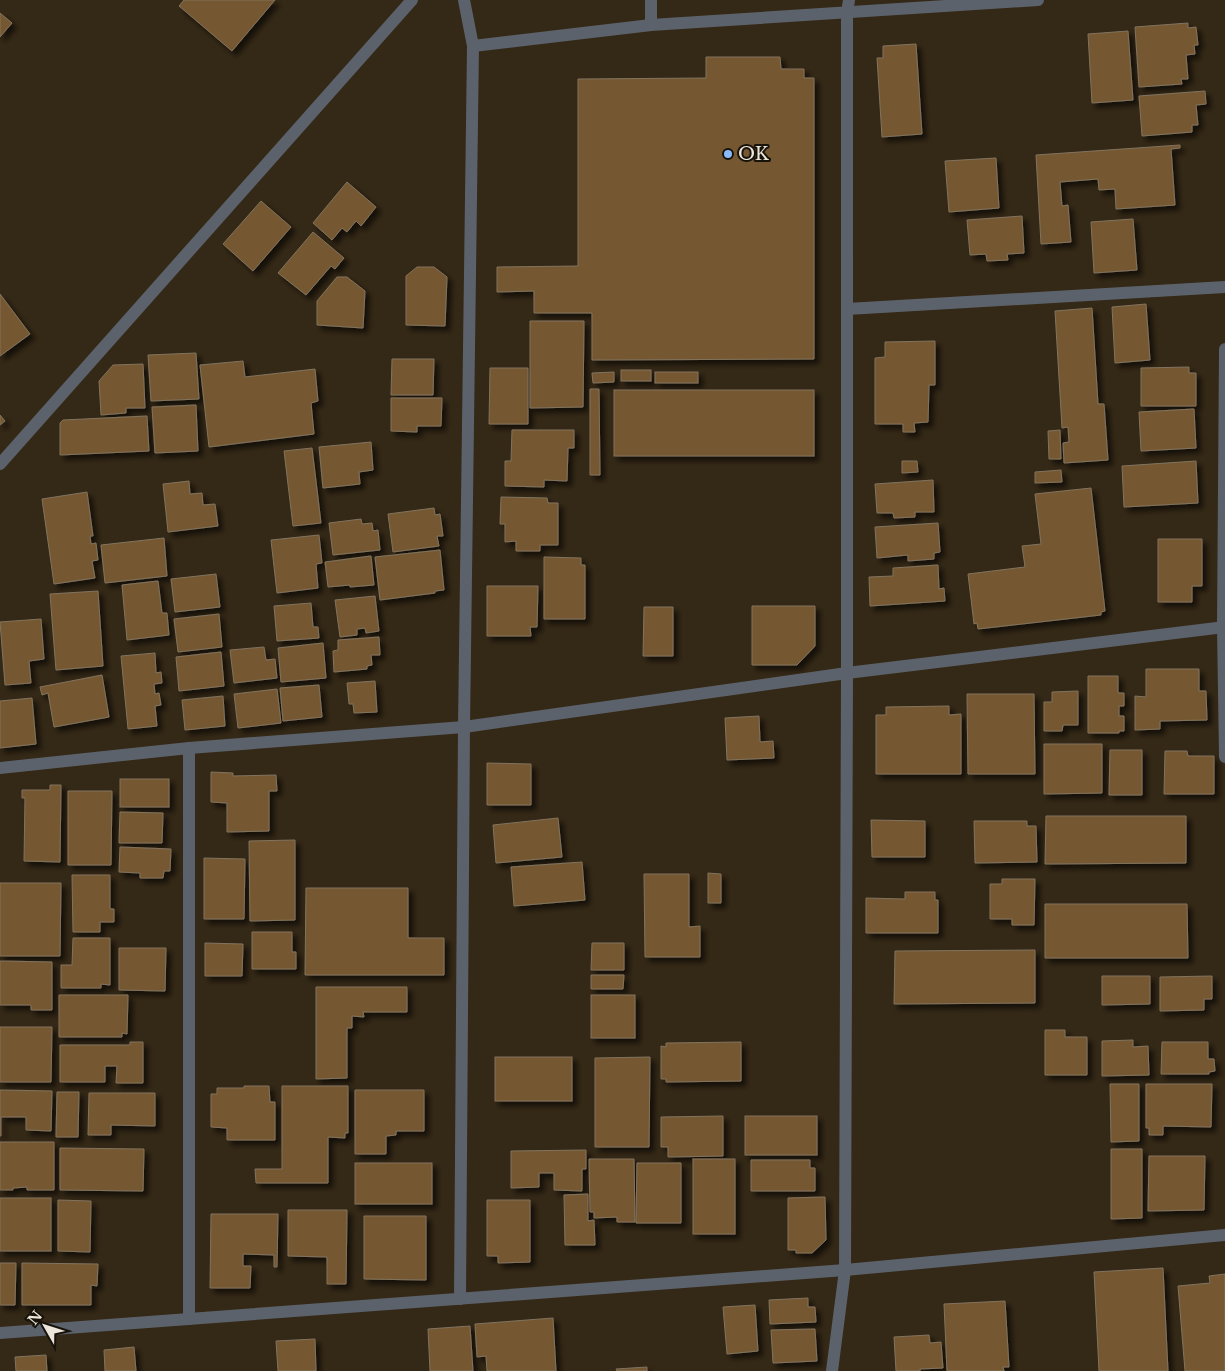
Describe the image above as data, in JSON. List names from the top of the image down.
{
  "places": ["OK"],
  "north": "top left"
}
